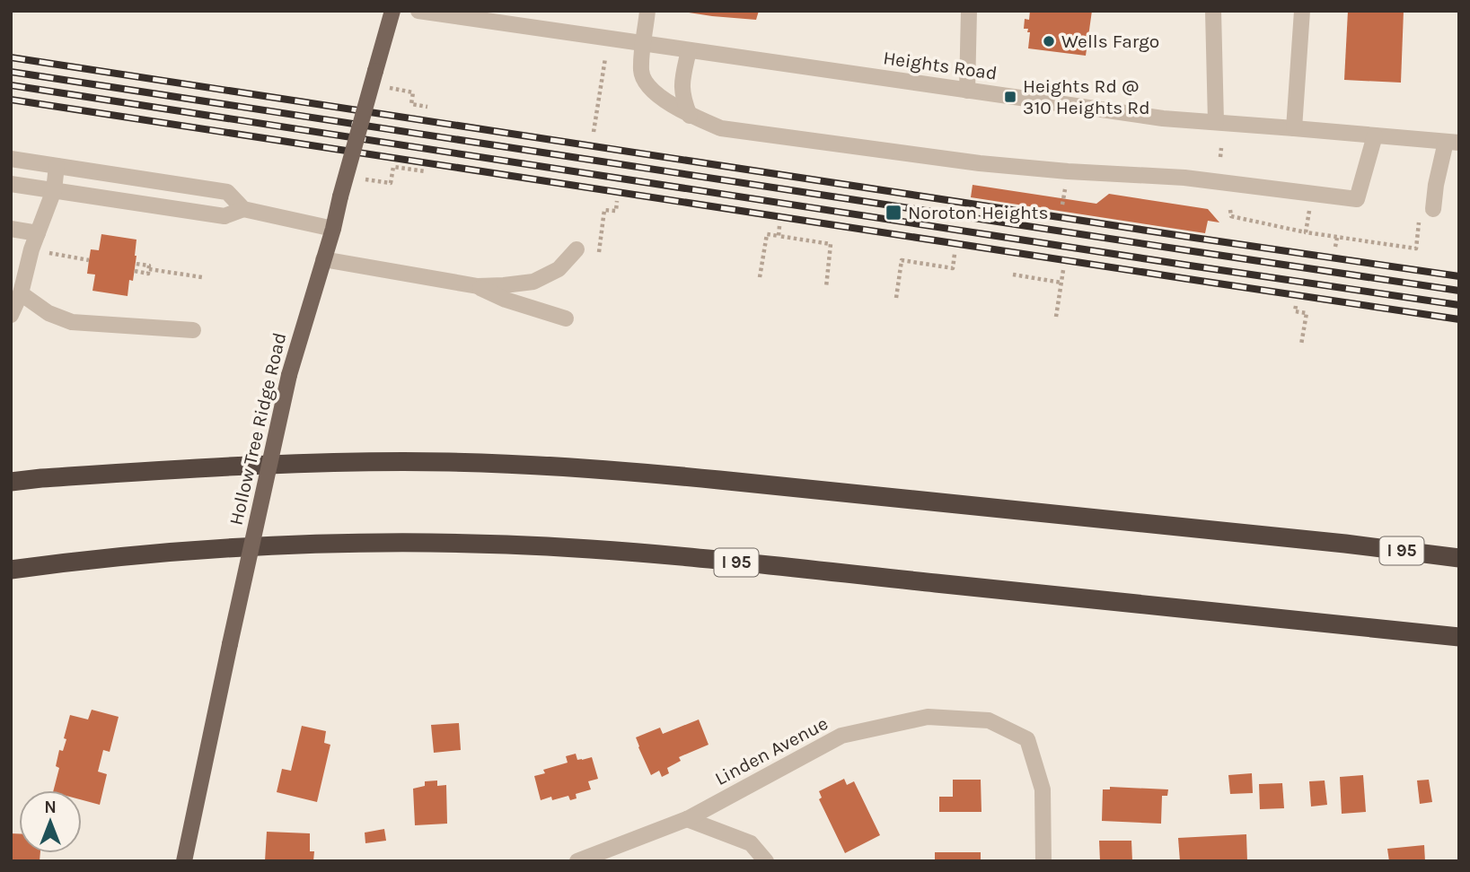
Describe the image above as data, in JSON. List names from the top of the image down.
{
  "streets": {
    "highway": ["I 95"],
    "main road": ["Hollow Tree Ridge Road"],
    "street": ["Heights Road", "Linden Avenue"]
  },
  "places": {
    "other": ["Wells Fargo"],
    "transit": ["Heights Rd @ 310 Heights Rd", "Noroton Heights"]
  },
  "north": "top"
}
